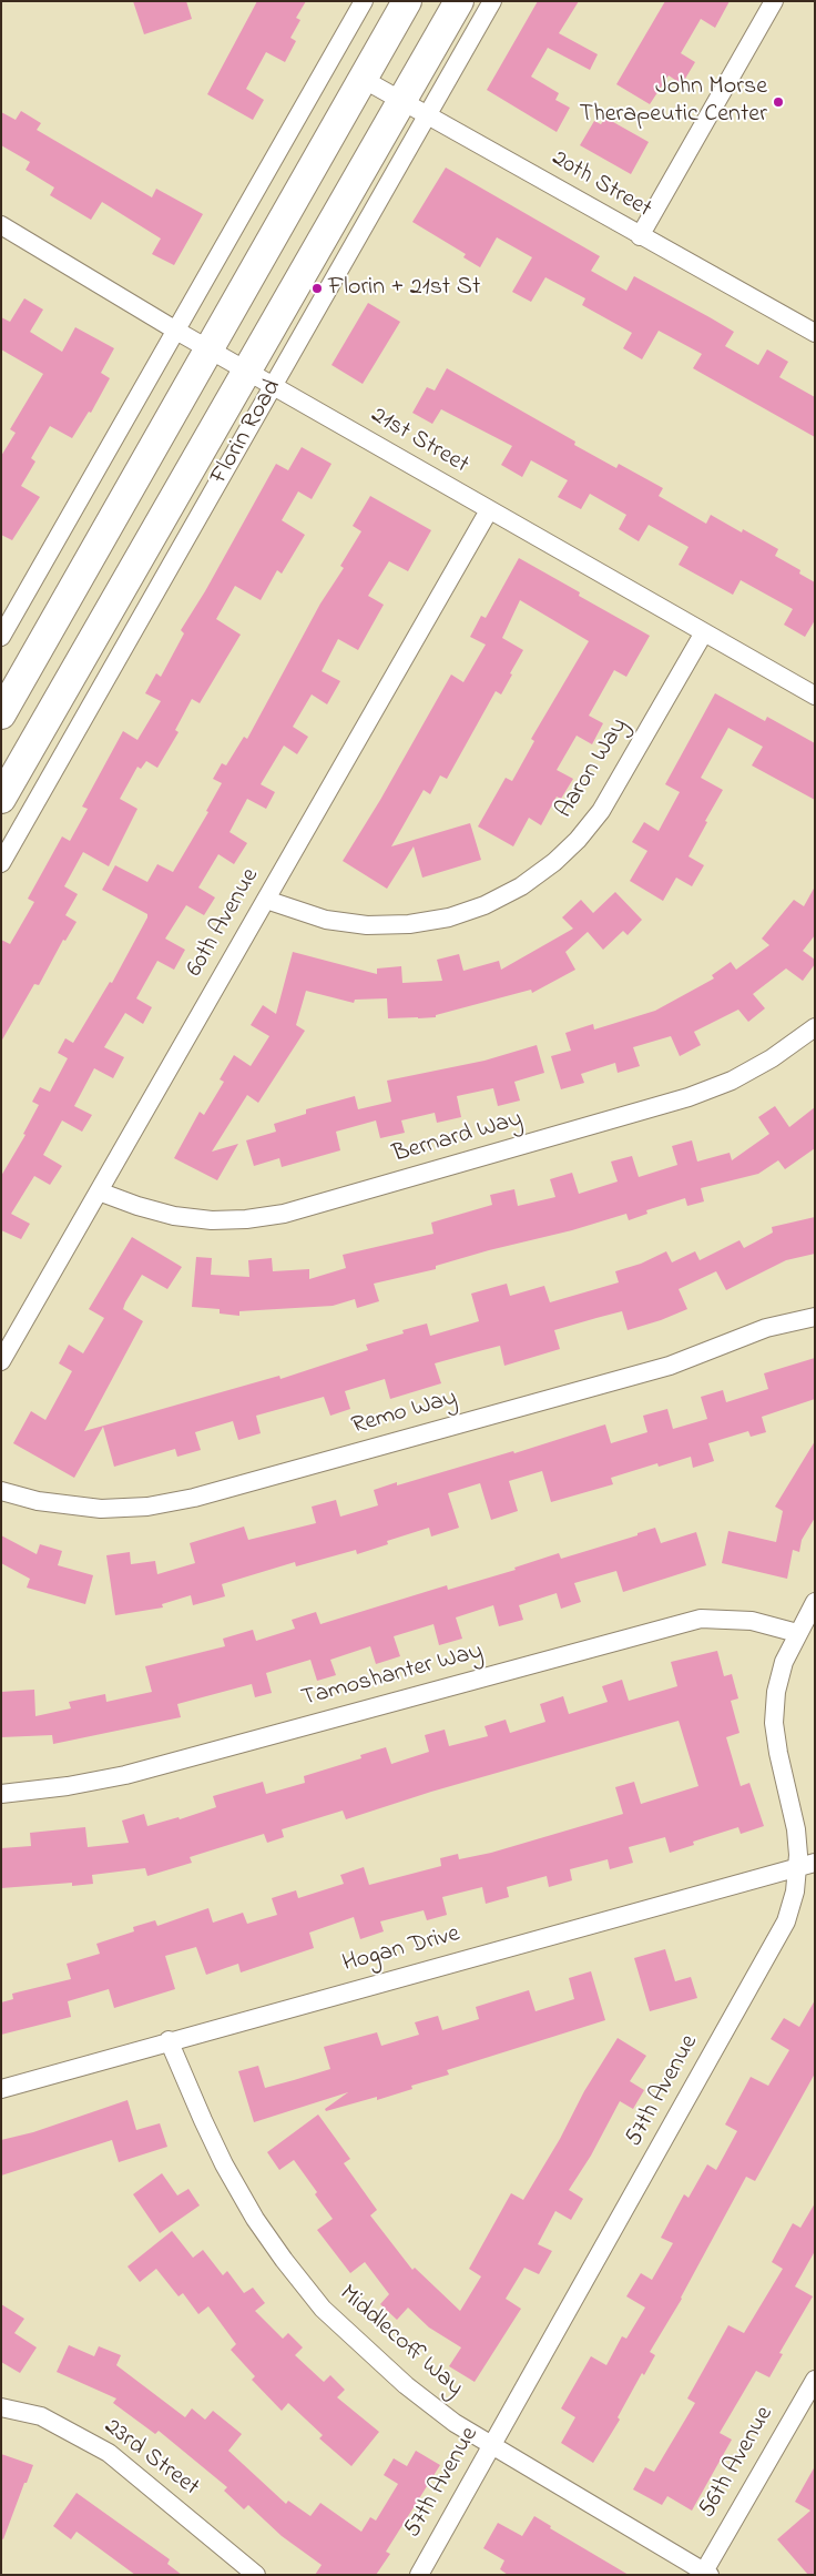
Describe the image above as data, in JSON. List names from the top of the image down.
{
  "streets": {
    "main road": ["Florin Road"],
    "street": [
      "20th Street",
      "21st Street",
      "Aaron Way",
      "60th Avenue",
      "Bernard Way",
      "Remo Way",
      "Tamoshanter Way",
      "Hogan Drive",
      "57th Avenue",
      "Middlecoff Way",
      "23rd Street",
      "56th Avenue"
    ]
  },
  "crossings": [
    ["20th Street", "Florin Road"],
    ["Florin Road", "21st Street"],
    ["21st Street", "Aaron Way"],
    ["21st Street", "60th Avenue"],
    ["Aaron Way", "60th Avenue"],
    ["60th Avenue", "Bernard Way"],
    ["Tamoshanter Way", "57th Avenue"],
    ["Hogan Drive", "57th Avenue"],
    ["Hogan Drive", "Middlecoff Way"],
    ["57th Avenue", "Middlecoff Way"],
    ["Middlecoff Way", "56th Avenue"]
  ],
  "places": ["John Morse Therapeutic Center", "Florin + 21st St"]
}
